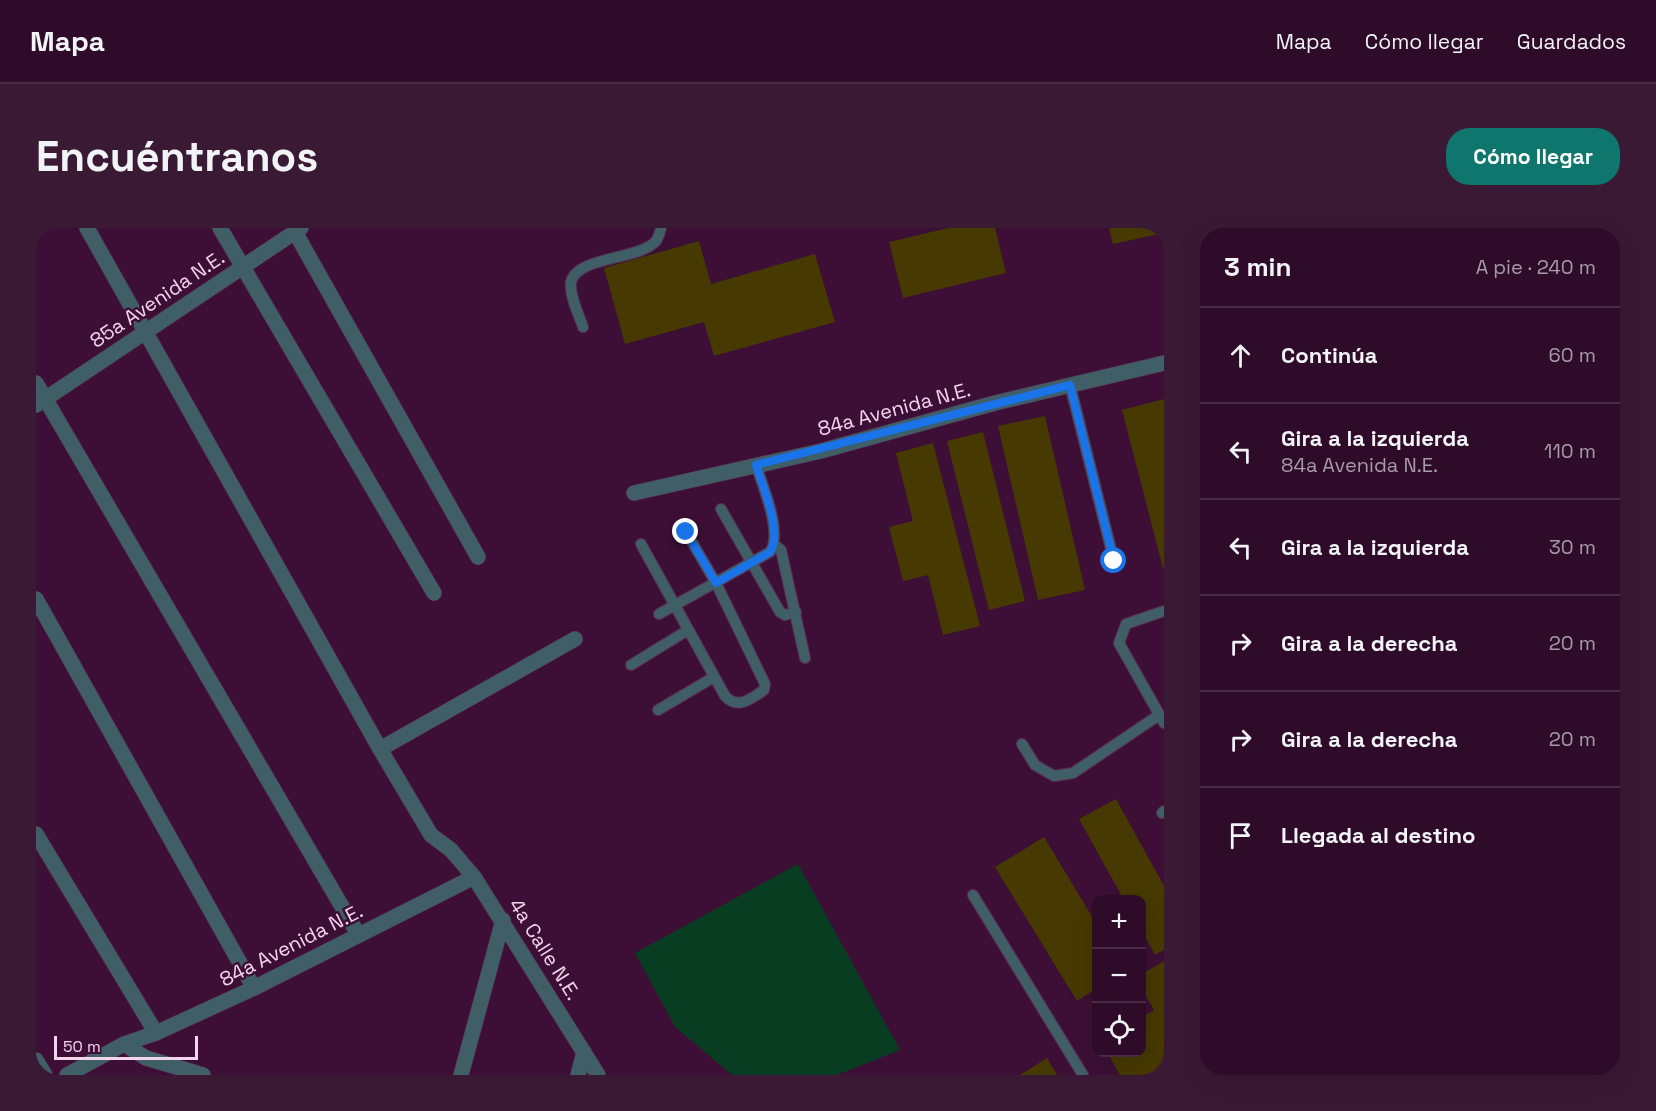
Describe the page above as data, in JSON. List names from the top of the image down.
{
  "streets": {
    "street": ["85a Avenida N.E.", "84a Avenida N.E.", "4a Calle N.E."]
  },
  "crossings": [
    ["85a Avenida N.E.", "4a Calle N.E."],
    ["84a Avenida N.E.", "4a Calle N.E."]
  ],
  "scale_bar": "50 m",
  "page": {
    "header": "Mapa",
    "nav": ["Mapa", "Cómo llegar", "Guardados"],
    "buttons": "Cómo llegar",
    "title": "Encuéntranos",
    "heading": ["3 min", "A pie · 240 m"],
    "list": [
      ["Continúa", "60 m"],
      ["Gira a la izquierda", "84a Avenida N.E.", "110 m"],
      ["Gira a la izquierda", "30 m"],
      ["Gira a la derecha", "20 m"],
      ["Gira a la derecha", "20 m"],
      "Llegada al destino"
    ],
    "map_buttons": ["+", "−"],
    "scale": "50 m"
  }
}
